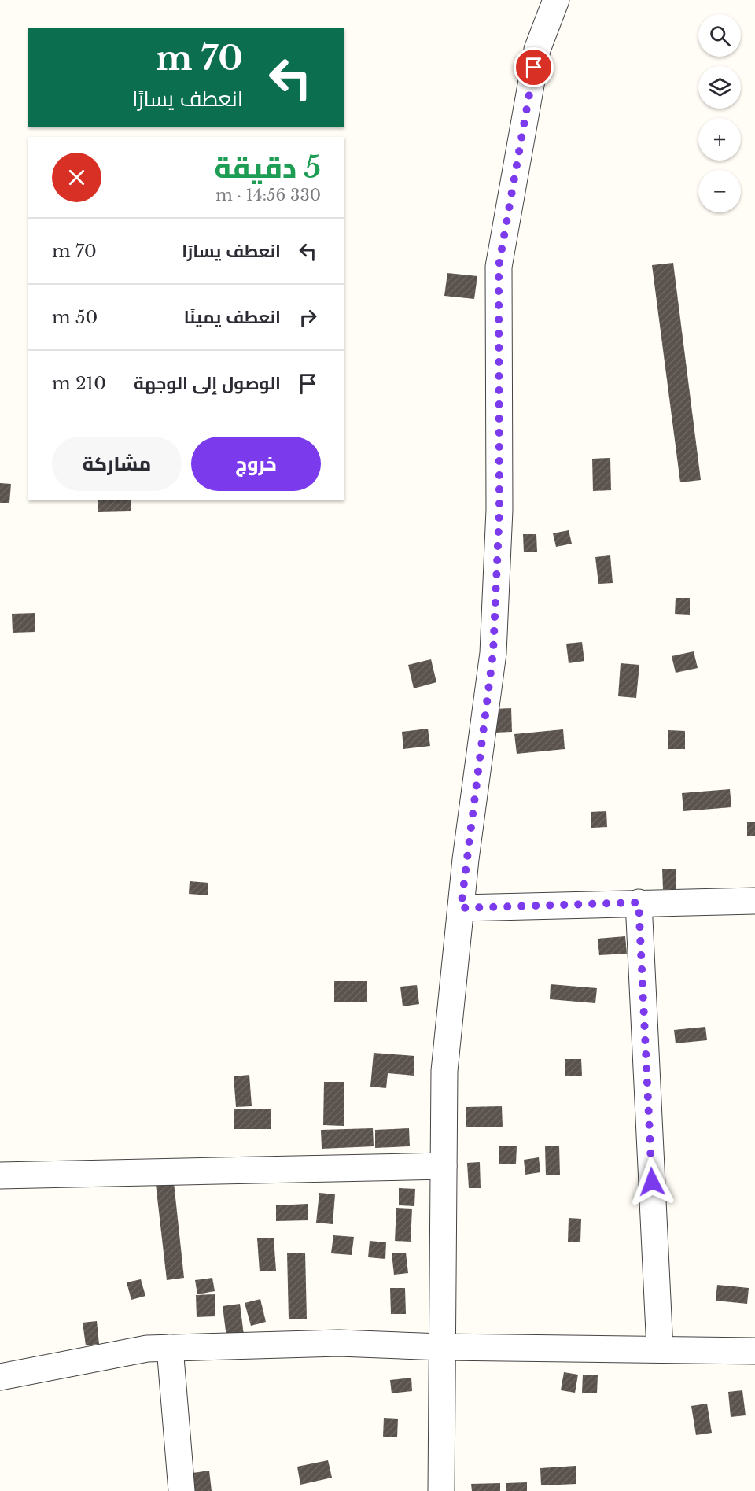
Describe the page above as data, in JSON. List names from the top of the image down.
{
  "page": {
    "map_buttons": ["+", "−"],
    "turn": ["70 m", "انعطف يسارًا"],
    "heading": ["5 دقيقة", "330 m · 14:56"],
    "list": [
      {
        "name": "انعطف يسارًا",
        "value": "70 m"
      },
      {
        "name": "انعطف يمينًا",
        "value": "50 m"
      },
      {
        "name": "الوصول إلى الوجهة",
        "value": "210 m"
      }
    ],
    "buttons": ["خروج", "مشاركة"]
  }
}
